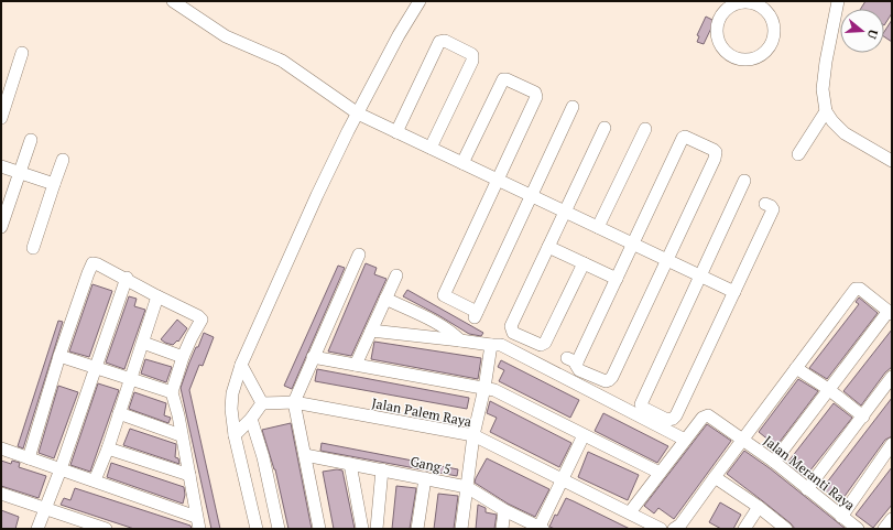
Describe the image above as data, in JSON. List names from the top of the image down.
{
  "streets": {
    "street": ["Jalan Palem Raya", "Gang 5", "Jalan Meranti Raya"]
  },
  "north": "right"
}
